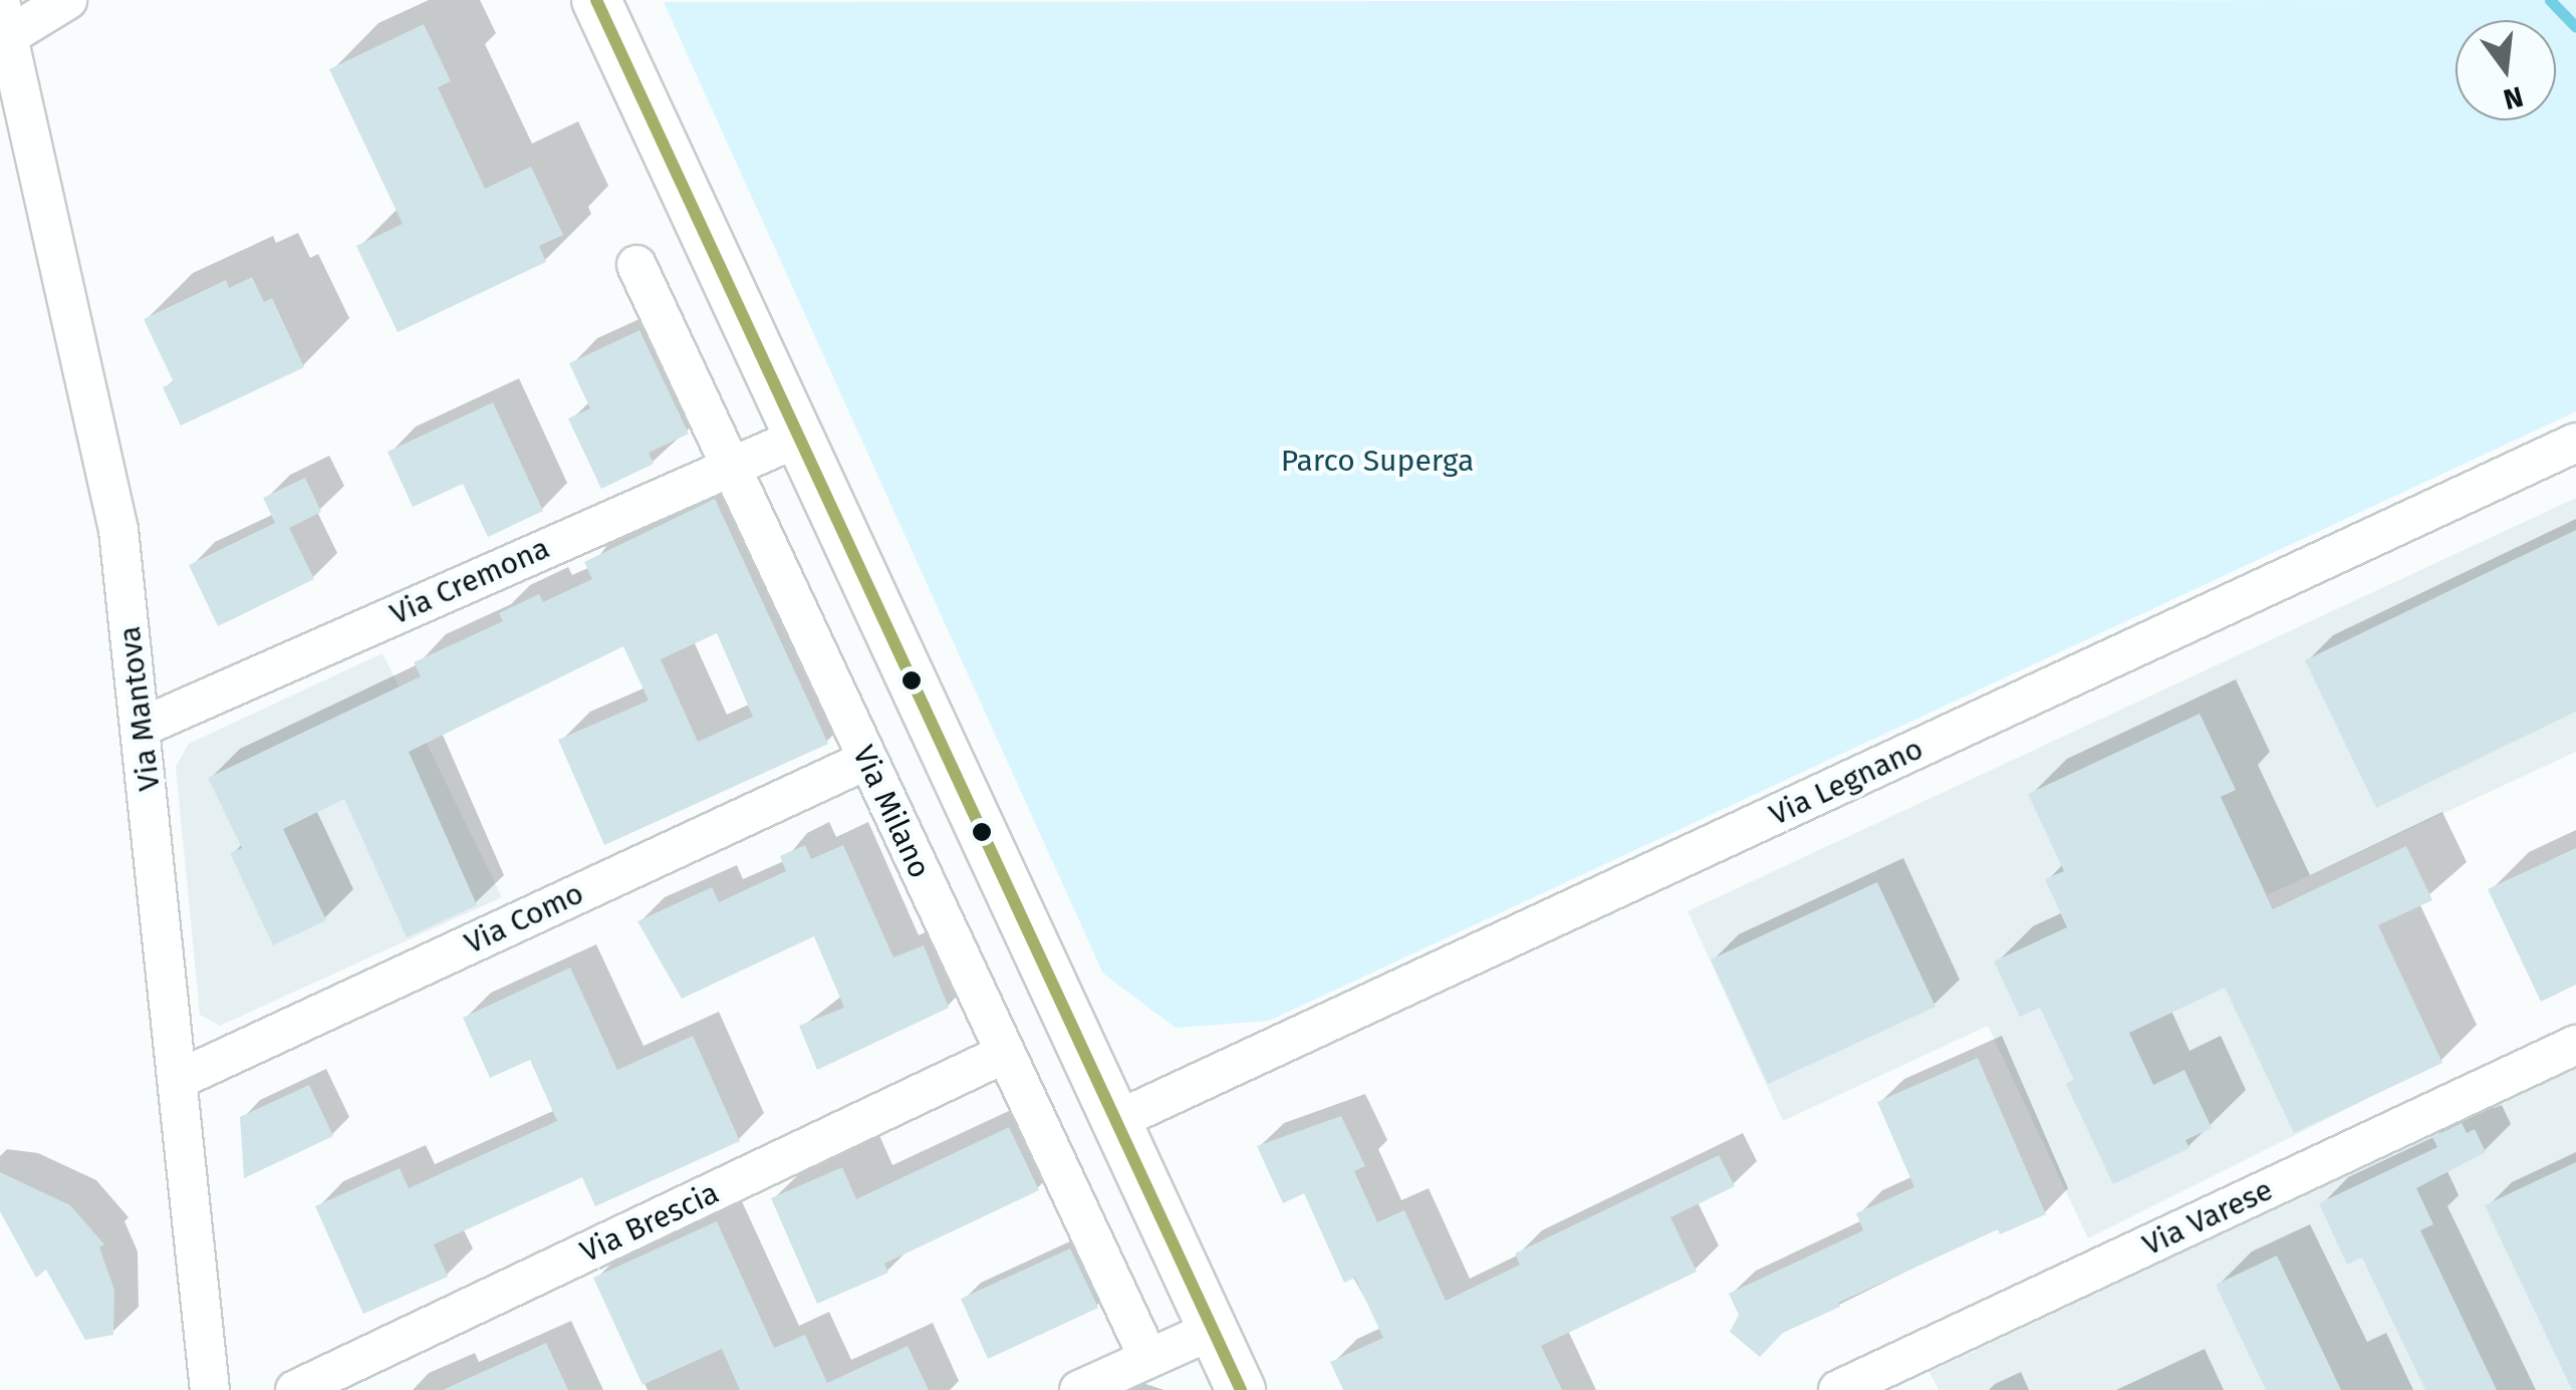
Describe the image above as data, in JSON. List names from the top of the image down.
{
  "streets": {
    "street": [
      "Via Cremona",
      "Via Mantova",
      "Via Legnano",
      "Via Milano",
      "Via Como",
      "Via Varese",
      "Via Brescia"
    ]
  },
  "crossings": [
    ["Via Cremona", "Via Mantova"],
    ["Via Cremona", "Via Milano"],
    ["Via Mantova", "Via Como"],
    ["Via Milano", "Via Como"],
    ["Via Milano", "Via Brescia"]
  ],
  "parks": ["Parco Superga"],
  "north": "bottom"
}
